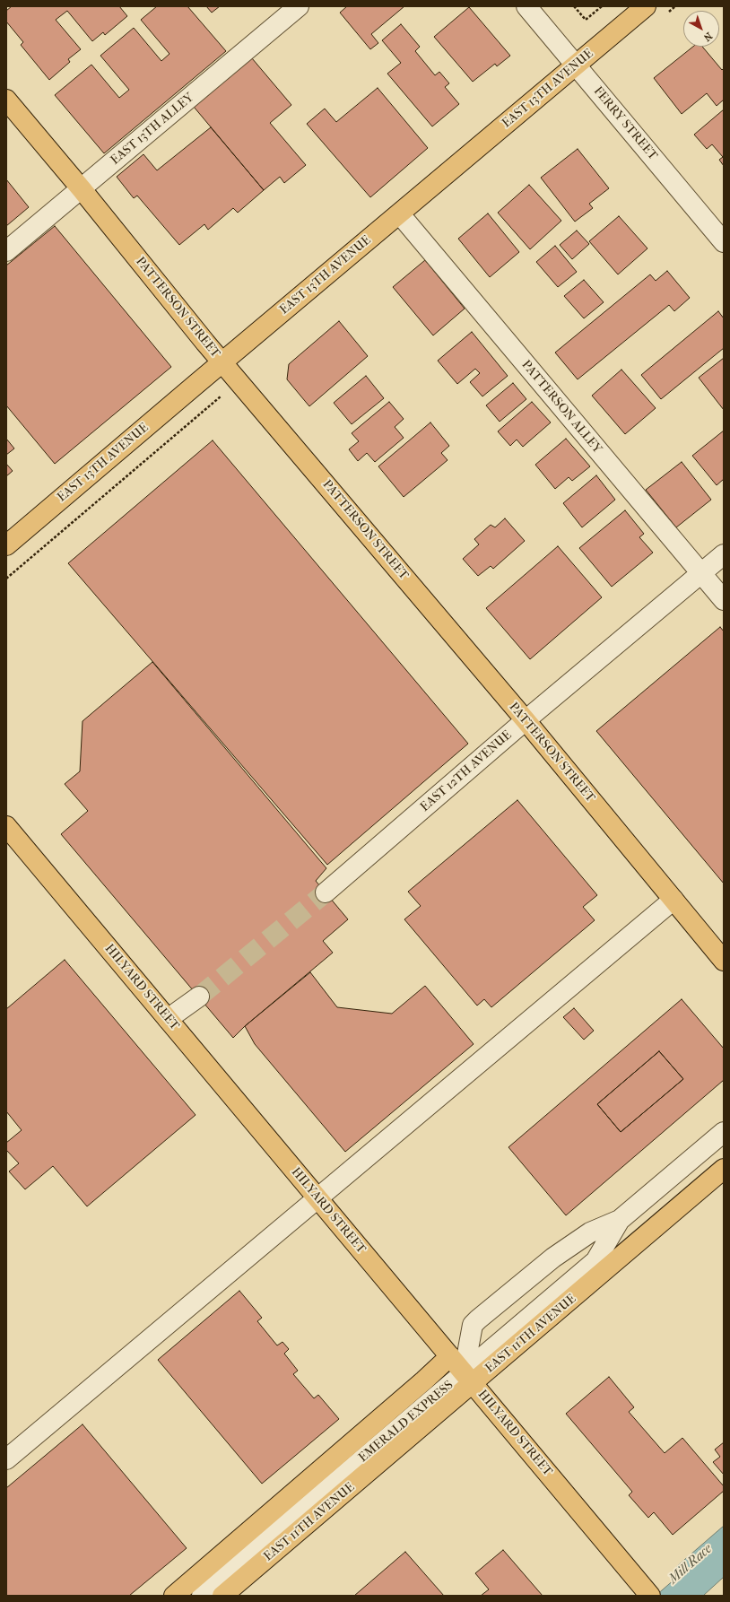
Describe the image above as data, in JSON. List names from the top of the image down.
{
  "streets": {
    "main road": [
      "EAST 13TH AVENUE",
      "PATTERSON STREET",
      "HILYARD STREET",
      "EAST 11TH AVENUE"
    ],
    "street": [
      "FERRY STREET",
      "EAST 13TH ALLEY",
      "PATTERSON ALLEY",
      "EAST 12TH AVENUE",
      "EMERALD EXPRESS"
    ]
  },
  "crossings": [
    ["EAST 13TH AVENUE", "FERRY STREET"],
    ["EAST 13TH AVENUE", "PATTERSON STREET"],
    ["EAST 13TH AVENUE", "PATTERSON ALLEY"],
    ["EAST 13TH ALLEY", "PATTERSON STREET"],
    ["PATTERSON STREET", "EAST 12TH AVENUE"],
    ["PATTERSON ALLEY", "EAST 12TH AVENUE"],
    ["HILYARD STREET", "EAST 11TH AVENUE"],
    ["HILYARD STREET", "EMERALD EXPRESS"],
    ["EAST 11TH AVENUE", "EMERALD EXPRESS"]
  ],
  "water": ["Mill Race"],
  "north": "bottom right"
}
